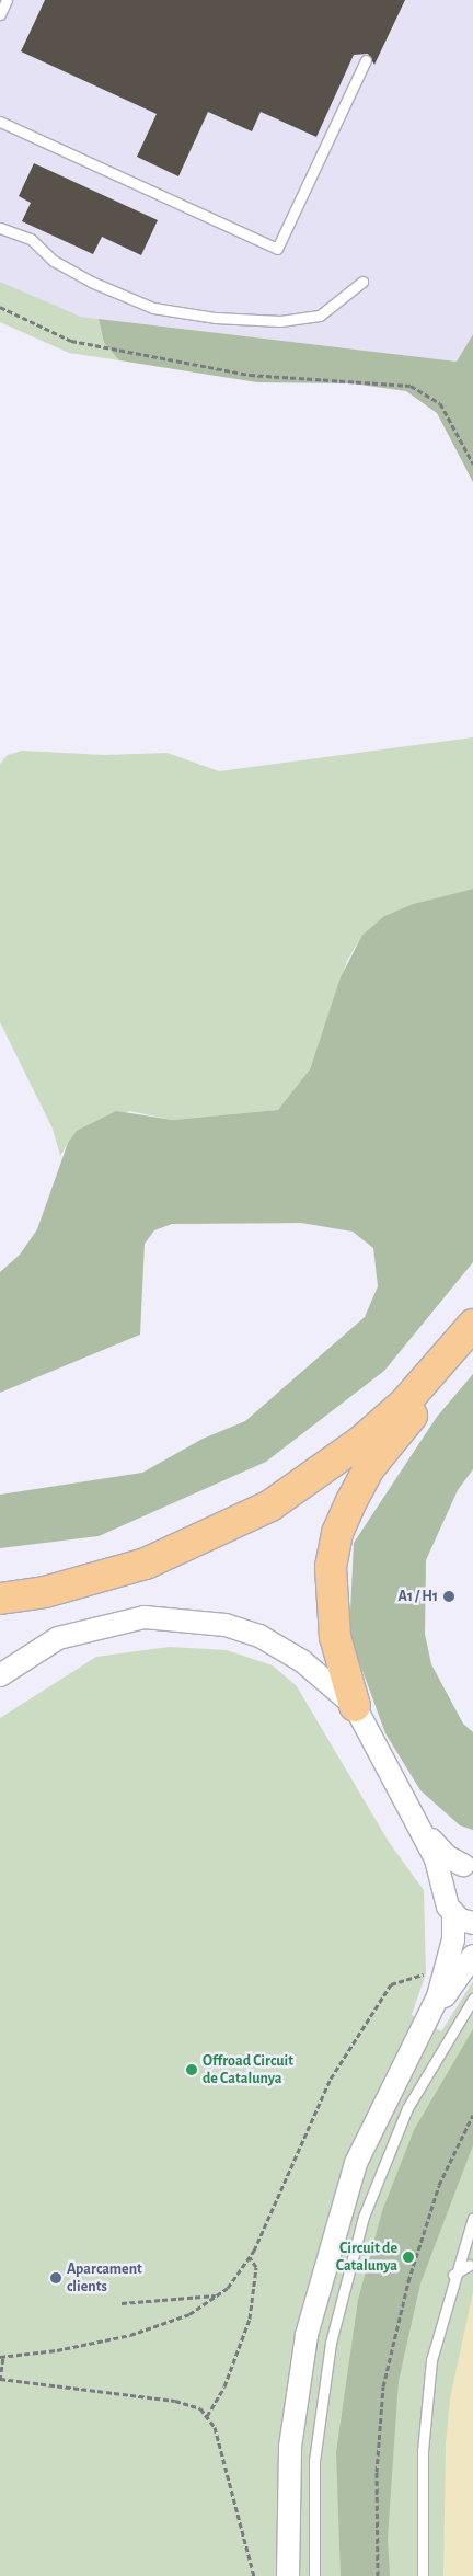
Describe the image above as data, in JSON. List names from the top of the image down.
{
  "places": [
    "A1 / H1",
    "Offroad Circuit de Catalunya",
    "Circuit de Catalunya",
    "Aparcament clients"
  ]
}
